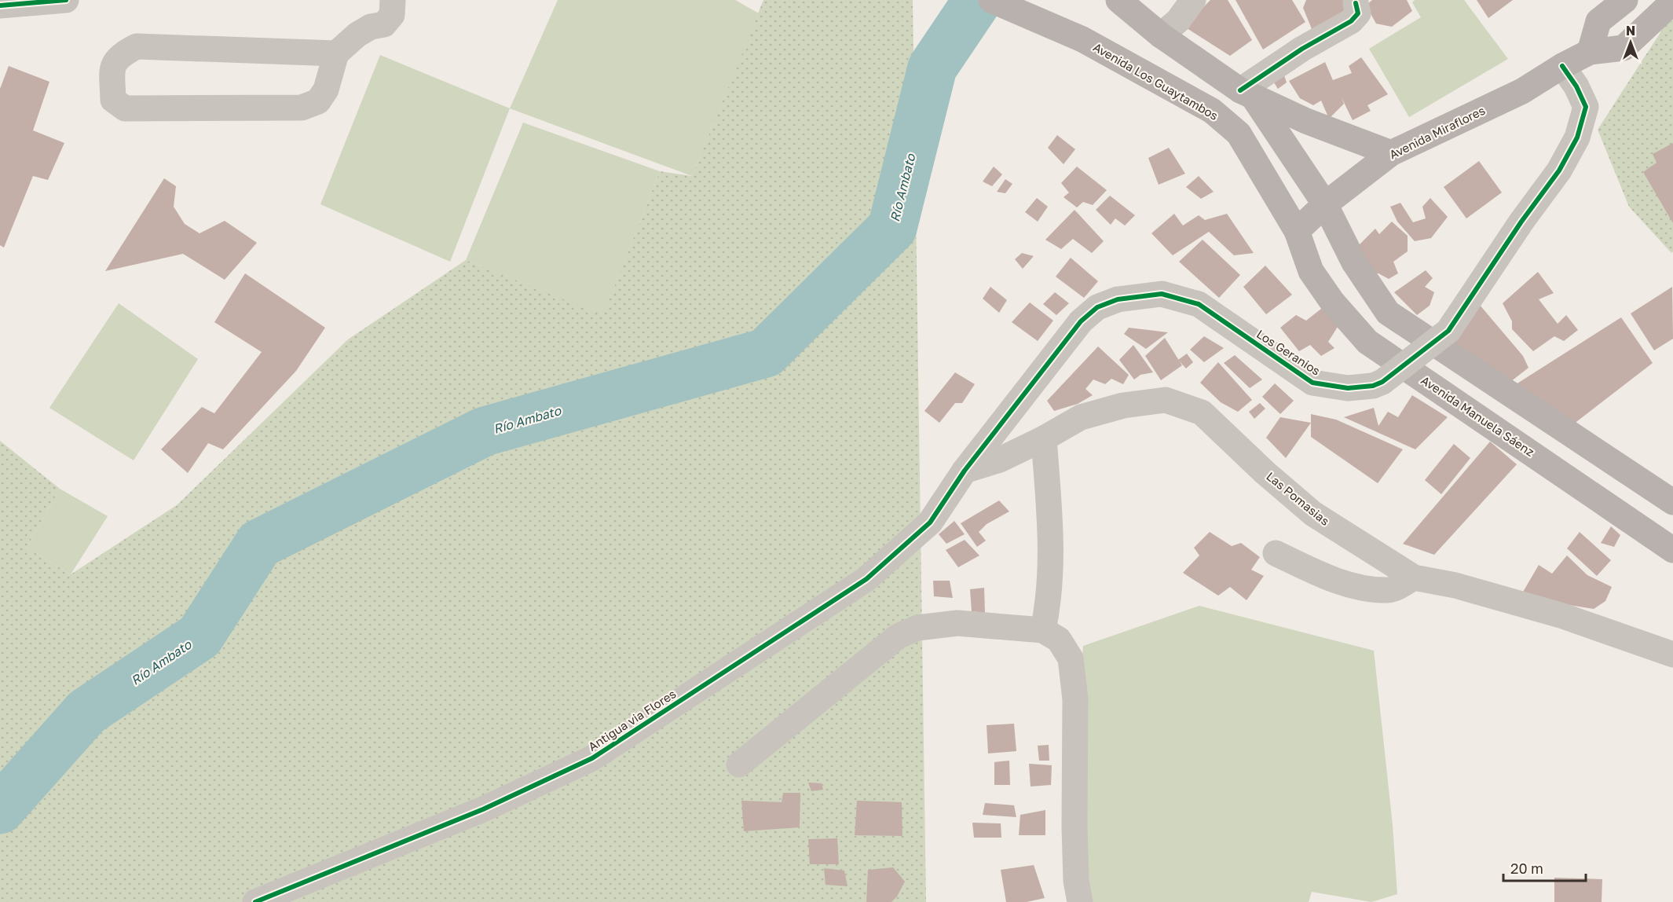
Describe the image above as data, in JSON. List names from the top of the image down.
{
  "streets": {
    "main road": ["Avenida Los Guaytambos", "Avenida Miraflores", "Avenida Manuela Sáenz"],
    "street": ["Los Geranios", "Las Pomasias", "Antigua via Flores"]
  },
  "crossings": [
    ["Avenida Los Guaytambos", "Avenida Miraflores"],
    ["Avenida Los Guaytambos", "Avenida Manuela Sáenz"],
    ["Avenida Miraflores", "Los Geranios"],
    ["Avenida Miraflores", "Avenida Manuela Sáenz"],
    ["Los Geranios", "Las Pomasias"],
    ["Los Geranios", "Antigua via Flores"],
    ["Las Pomasias", "Antigua via Flores"]
  ],
  "water": ["Río Ambato"],
  "scale_bar": "20 m",
  "north": "top"
}
